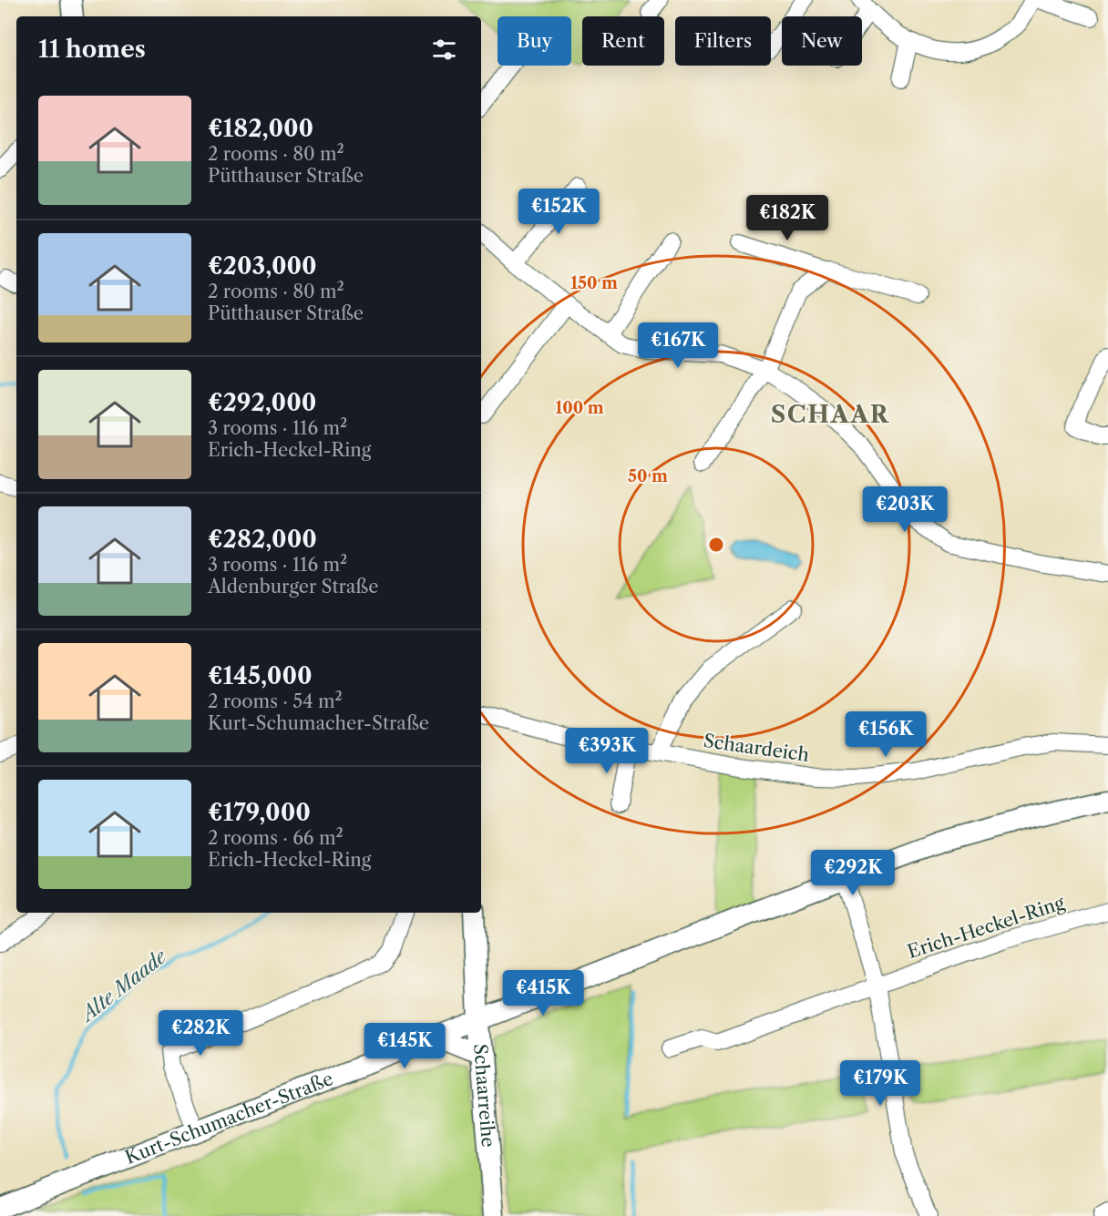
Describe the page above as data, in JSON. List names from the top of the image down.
{
  "streets": {
    "main road": ["Schaarreihe", "Kurt-Schumacher-Straße"],
    "street": ["Schaardeich", "Erich-Heckel-Ring"]
  },
  "crossings": [
    ["Schaarreihe", "Kurt-Schumacher-Straße"]
  ],
  "districts": ["SCHAAR"],
  "water": ["Alte Maade"],
  "page": {
    "chip": [
      "Buy",
      "Rent",
      "Filters",
      "New"
    ],
    "heading": "11 homes",
    "list": [
      {
        "name": "€182,000",
        "note": "2 rooms · 80 m² · Pütthauser Straße"
      },
      {
        "name": "€203,000",
        "note": "2 rooms · 80 m² · Pütthauser Straße"
      },
      {
        "name": "€292,000",
        "note": "3 rooms · 116 m² · Erich-Heckel-Ring"
      },
      {
        "name": "€282,000",
        "note": "3 rooms · 116 m² · Aldenburger Straße"
      },
      {
        "name": "€145,000",
        "note": "2 rooms · 54 m² · Kurt-Schumacher-Straße"
      },
      {
        "name": "€179,000",
        "note": "2 rooms · 66 m² · Erich-Heckel-Ring"
      }
    ],
    "price": [
      "€152K",
      "€182K",
      "€167K",
      "€203K",
      "€156K",
      "€393K",
      "€292K",
      "€415K",
      "€282K",
      "€145K",
      "€179K"
    ]
  },
  "rings": ["150 m", "100 m", "50 m"]
}
